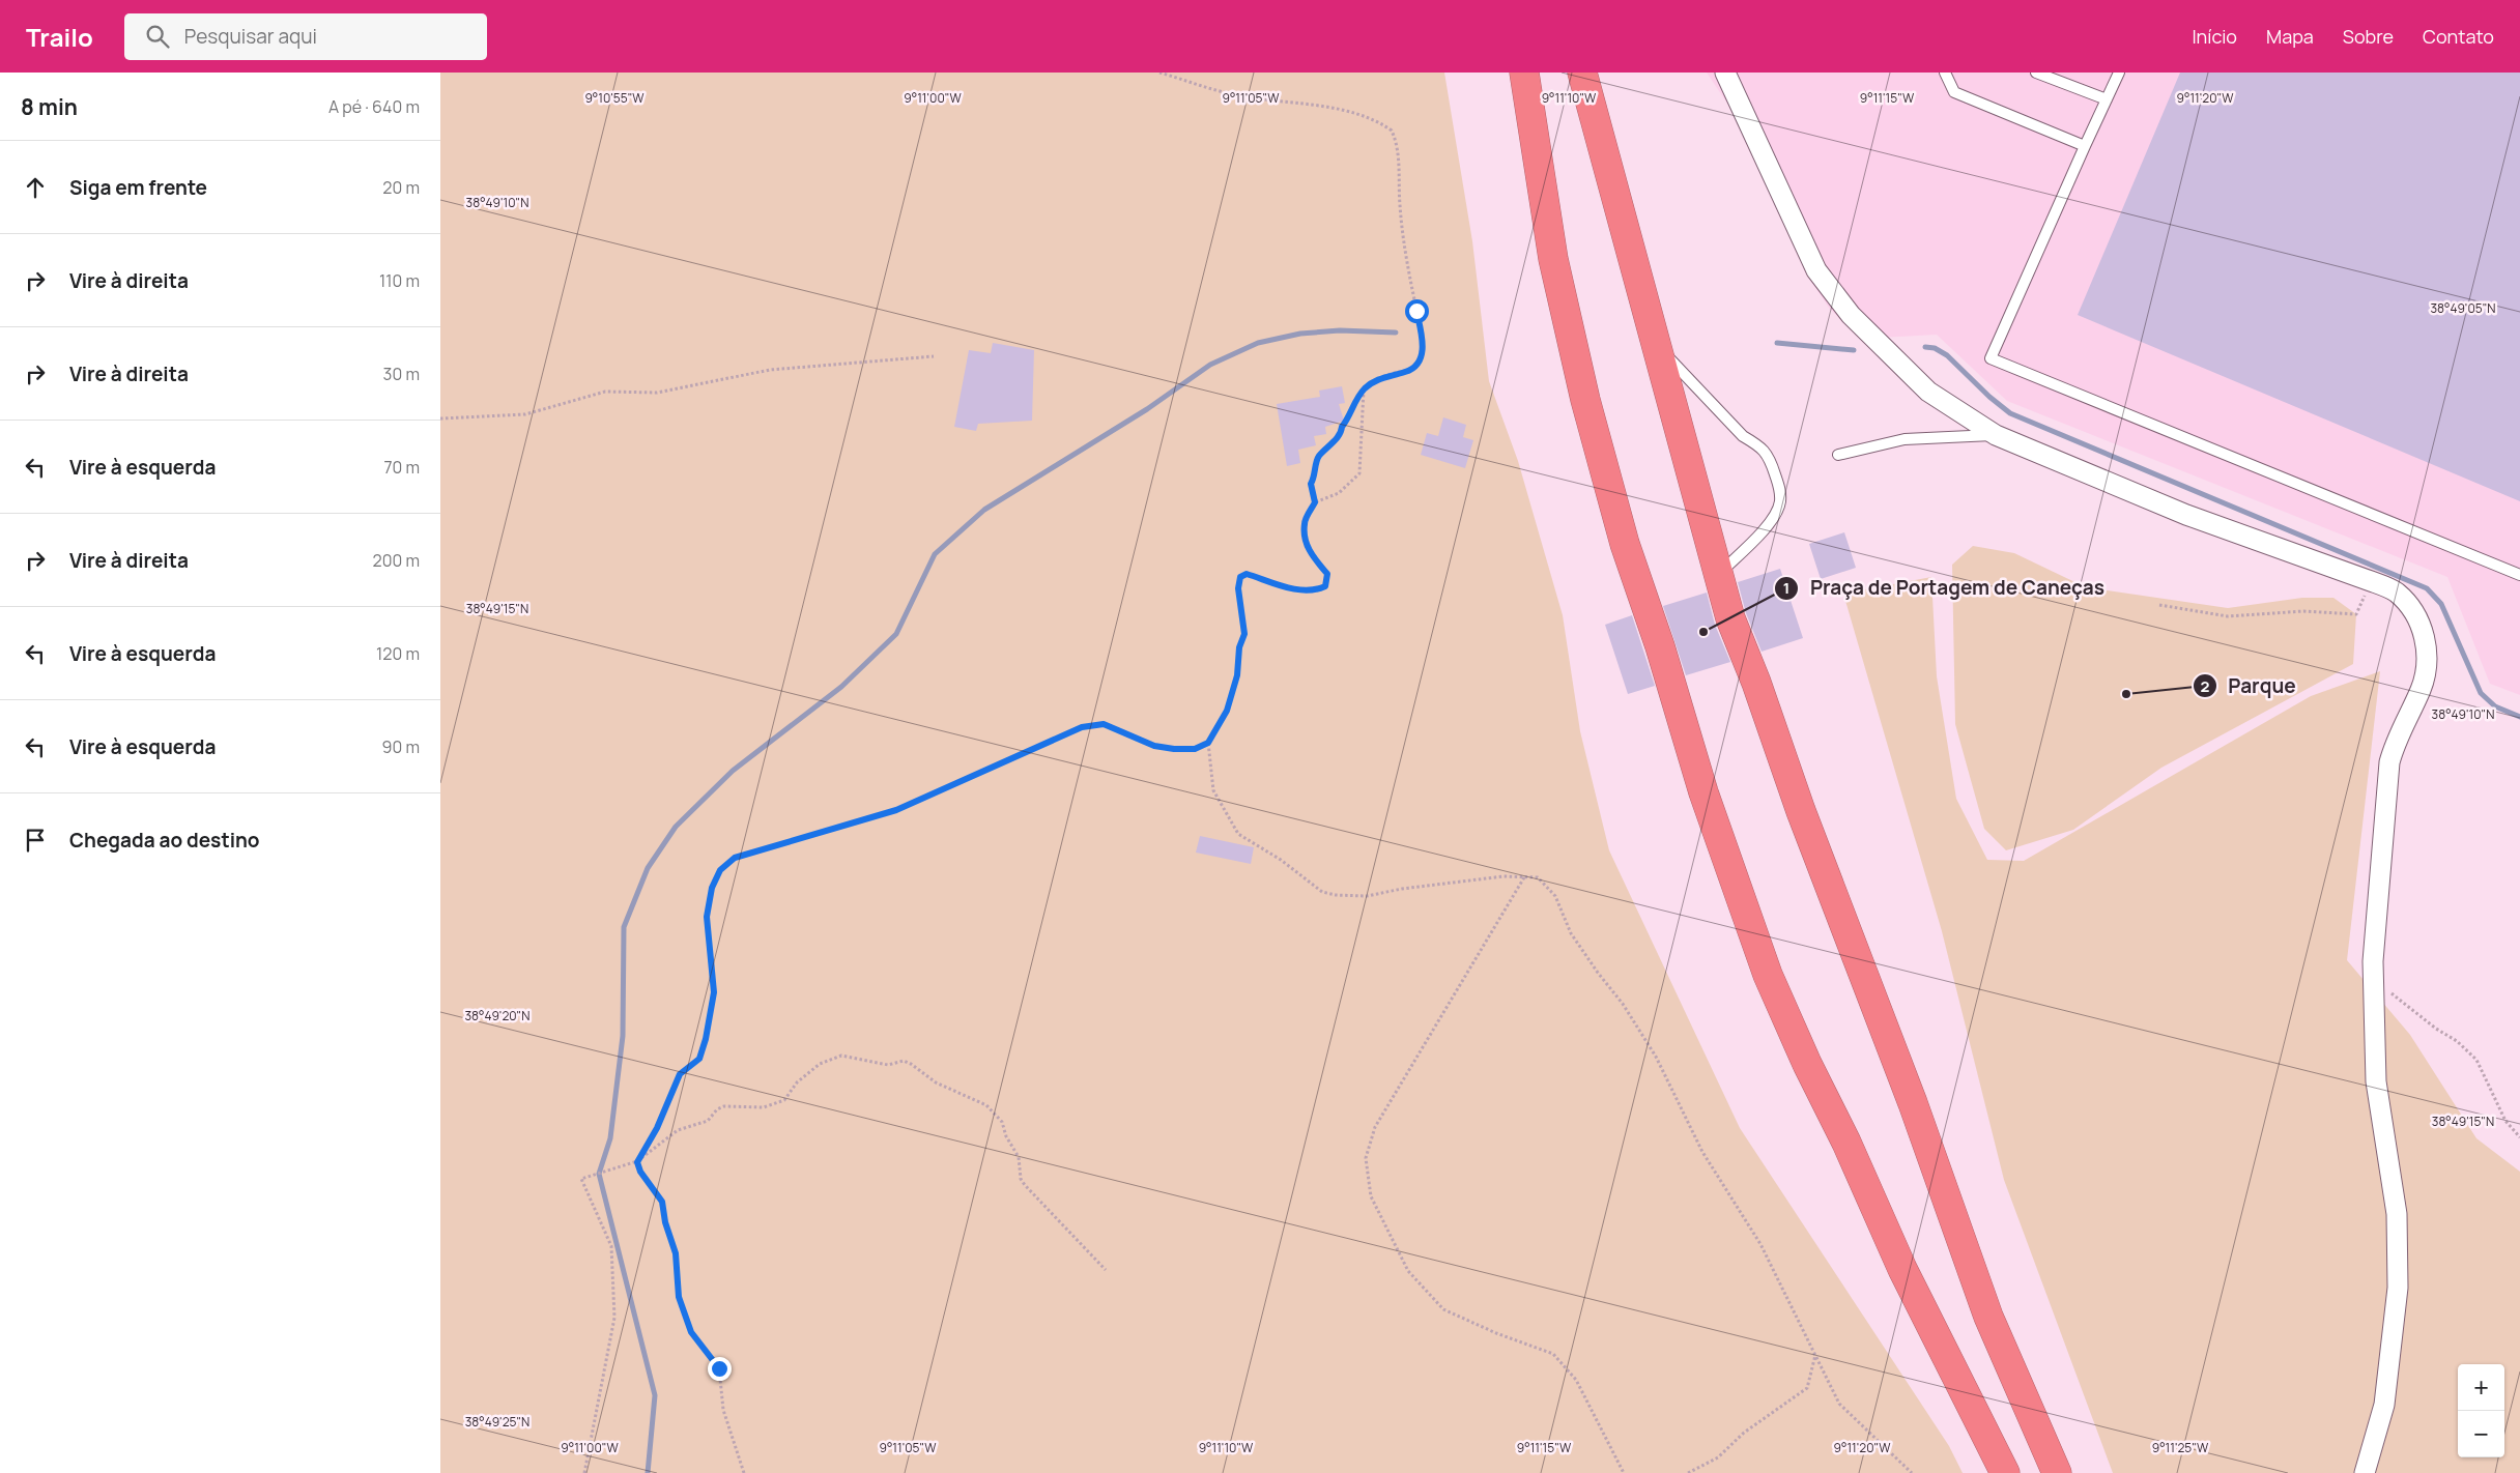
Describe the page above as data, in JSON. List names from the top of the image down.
{
  "places": ["Praça de Portagem de Caneças", "Parque"],
  "page": {
    "header": "Trailo",
    "search": "Pesquisar aqui",
    "nav": [
      "Início",
      "Mapa",
      "Sobre",
      "Contato"
    ],
    "heading": ["8 min", "A pé · 640 m"],
    "list": [
      ["Siga em frente", "20 m"],
      ["Vire à direita", "110 m"],
      ["Vire à direita", "30 m"],
      ["Vire à esquerda", "70 m"],
      ["Vire à direita", "200 m"],
      ["Vire à esquerda", "120 m"],
      ["Vire à esquerda", "90 m"],
      "Chegada ao destino"
    ],
    "map_buttons": ["+", "−"]
  },
  "coordinates": [
    "9°10'55\"W",
    "9°11'00\"W",
    "9°11'05\"W",
    "9°11'10\"W",
    "9°11'15\"W",
    "9°11'20\"W",
    "38°49'10\"N",
    "38°49'05\"N",
    "38°49'15\"N",
    "38°49'20\"N",
    "38°49'25\"N",
    "9°11'25\"W"
  ]
}
